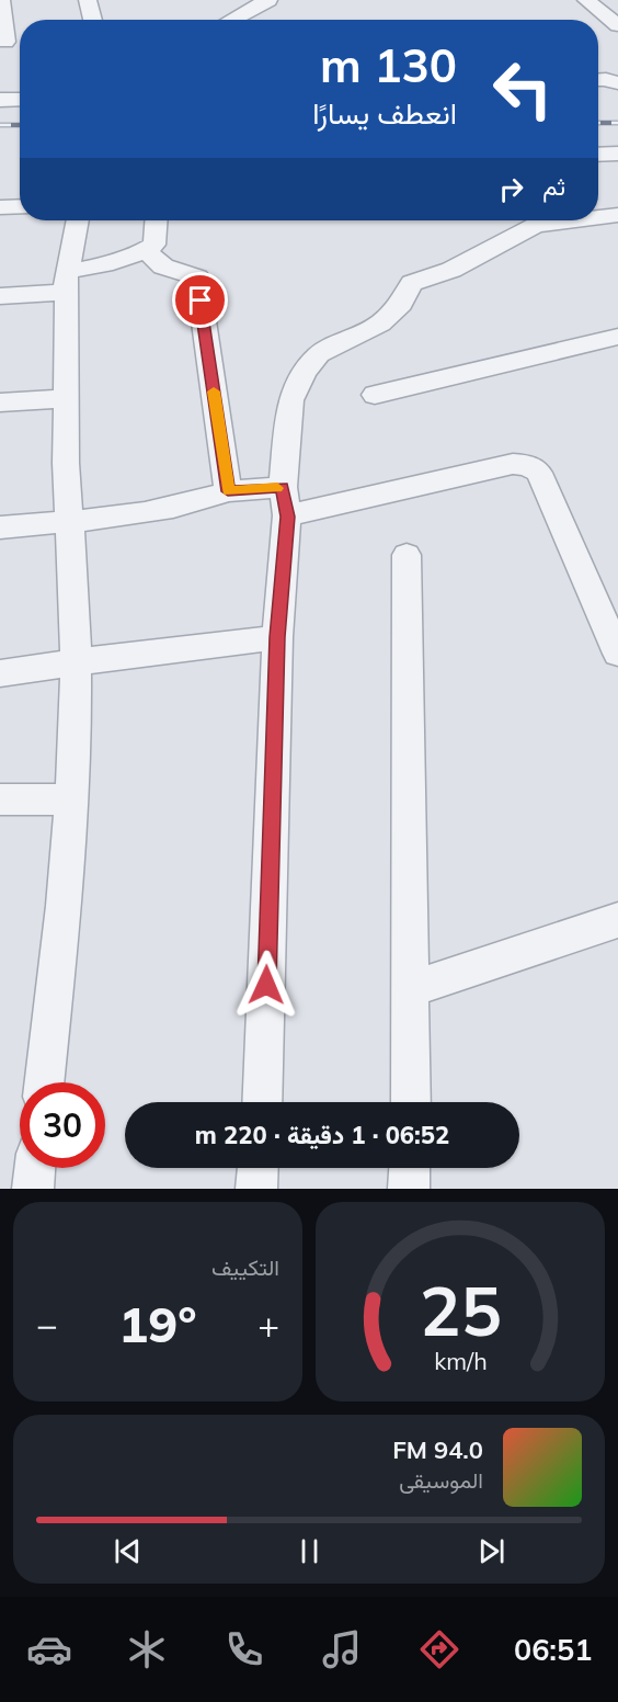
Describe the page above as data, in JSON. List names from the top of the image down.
{
  "page": {
    "turn": ["130 m", "انعطف يسارًا"],
    "then": "ثم",
    "limit": "30",
    "trip": "06:52 · 1 دقيقة · 220 m",
    "tile": "التكييف",
    "heat": ["−", "19°", "+"],
    "song": ["94.0 FM", "الموسيقى"],
    "tabs": "06:51",
    "gauge": ["25", "km/h"]
  }
}
